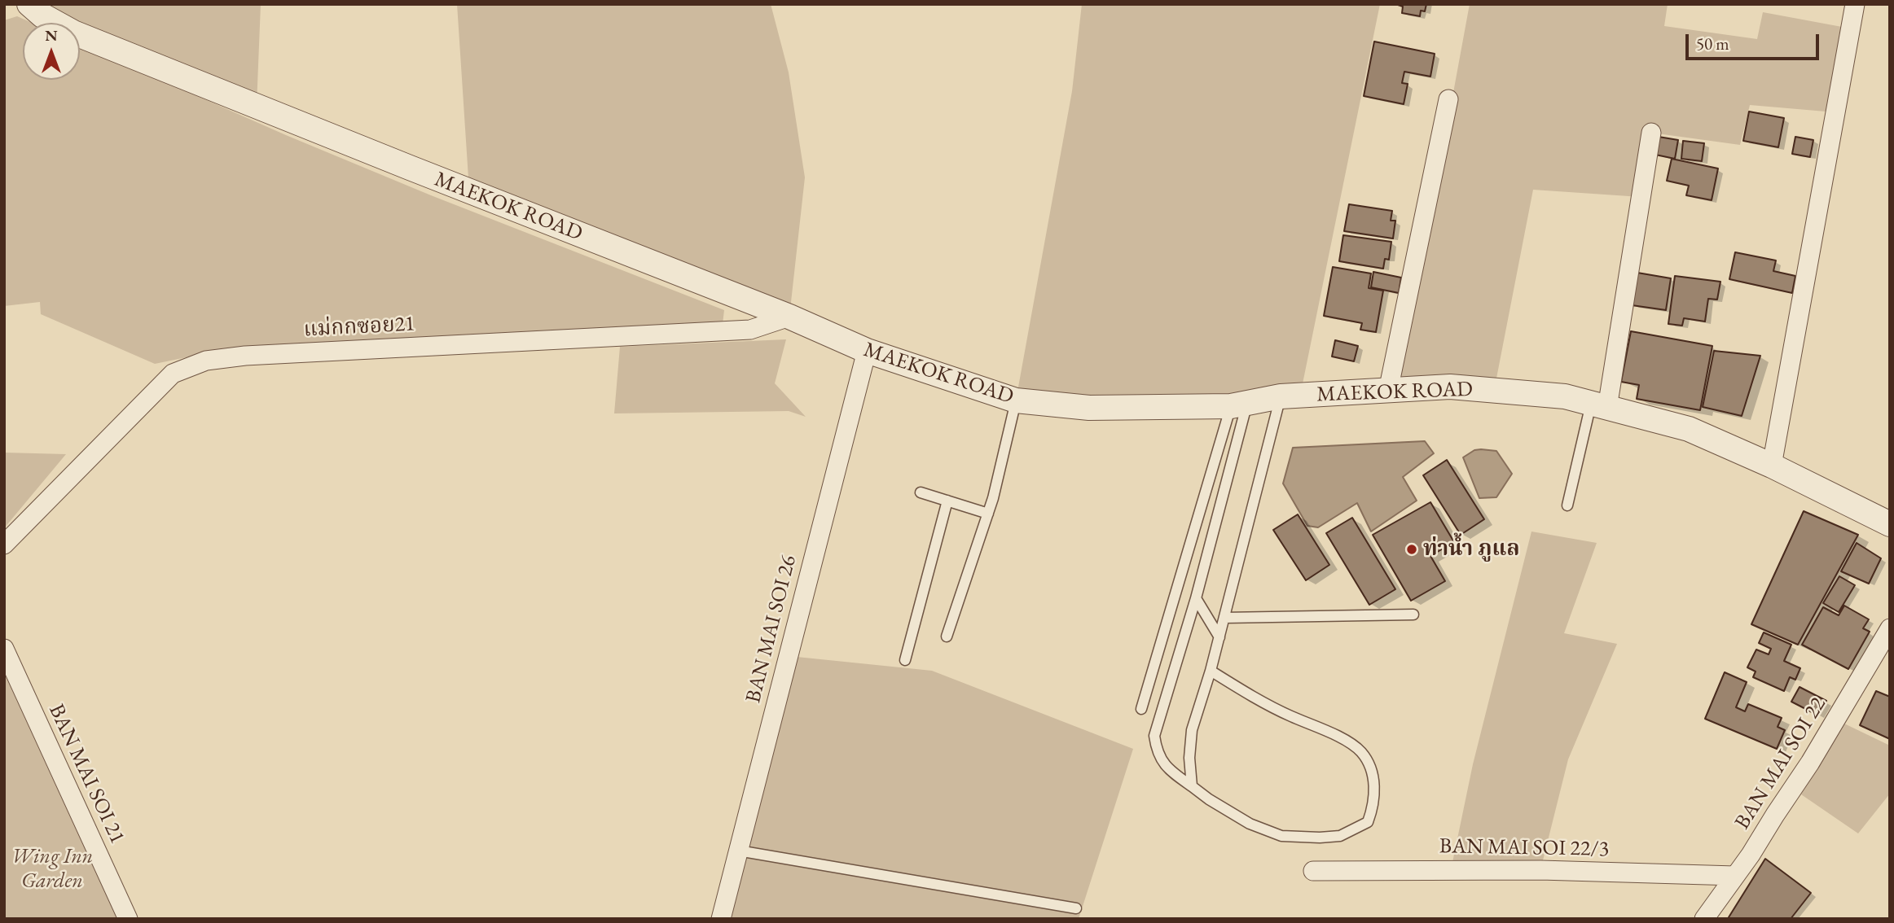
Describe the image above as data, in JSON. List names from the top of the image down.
{
  "streets": {
    "street": [
      "MAEKOK ROAD",
      "แม่กกซอย21",
      "BAN MAI SOI 26",
      "BAN MAI SOI 22",
      "BAN MAI SOI 21",
      "BAN MAI SOI 22/3"
    ]
  },
  "crossings": [
    ["MAEKOK ROAD", "แม่กกซอย21"],
    ["MAEKOK ROAD", "BAN MAI SOI 26"],
    ["BAN MAI SOI 22", "BAN MAI SOI 22/3"]
  ],
  "parks": ["Wing Inn Garden"],
  "places": ["ท่าน้ำ ภูแล"],
  "scale_bar": "50 m",
  "north": "top"
}
